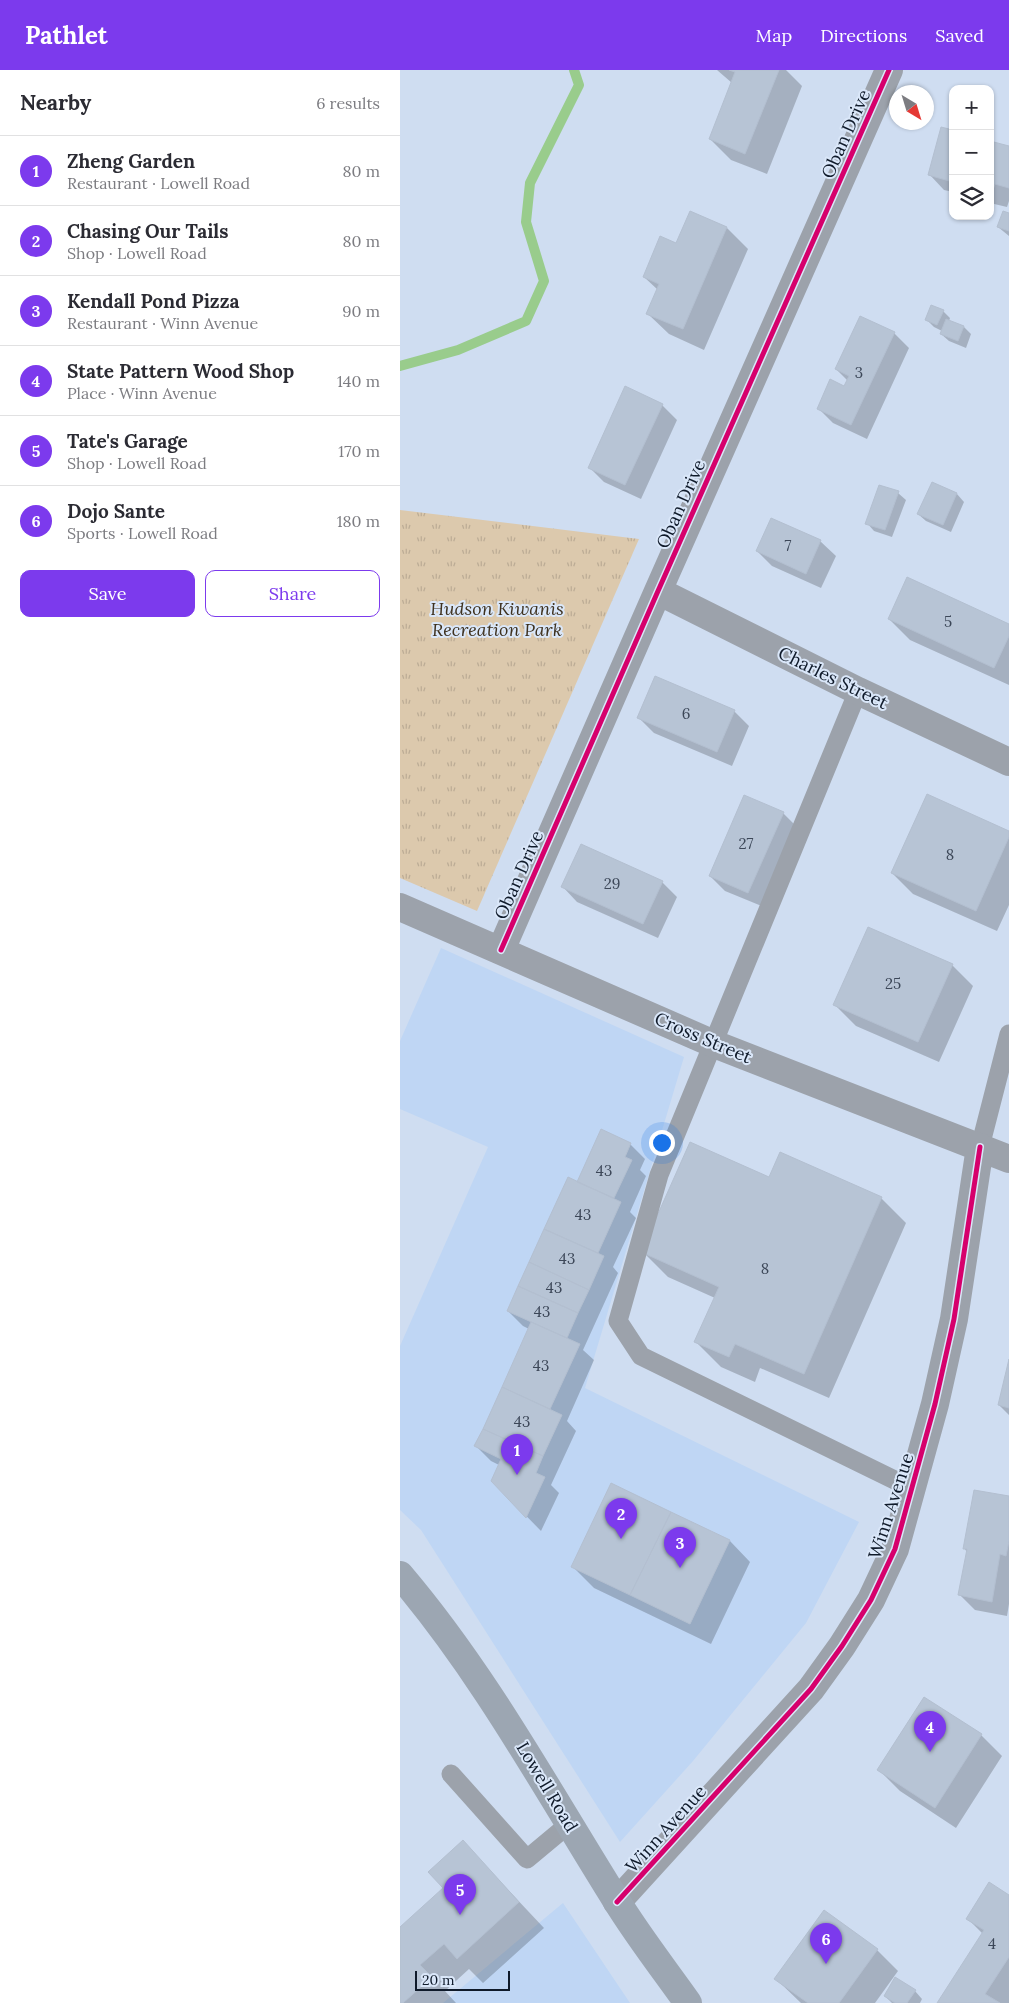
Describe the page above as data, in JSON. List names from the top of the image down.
{
  "streets": {
    "main road": ["Lowell Road"],
    "street": [
      "Oban Drive",
      "Charles Street",
      "Cross Street",
      "Winn Avenue"
    ]
  },
  "crossings": [
    ["Oban Drive", "Charles Street"],
    ["Oban Drive", "Cross Street"],
    ["Cross Street", "Winn Avenue"],
    ["Winn Avenue", "Lowell Road"]
  ],
  "parks": ["Hudson Kiwanis Recreation Park"],
  "house_numbers": [
    "3",
    "7",
    "5",
    "6",
    "27",
    "8",
    "29",
    "25",
    "43",
    "43",
    "43",
    "8",
    "43",
    "43",
    "43",
    "43",
    "4"
  ],
  "scale_bar": "20 m",
  "north": "bottom right",
  "page": {
    "header": "Pathlet",
    "nav": ["Map", "Directions", "Saved"],
    "heading": ["Nearby", "6 results"],
    "map_buttons": ["+", "−"],
    "list": [
      {
        "mark": "1",
        "name": "Zheng Garden",
        "note": "Restaurant · Lowell Road",
        "value": "80 m"
      },
      {
        "mark": "2",
        "name": "Chasing Our Tails",
        "note": "Shop · Lowell Road",
        "value": "80 m"
      },
      {
        "mark": "3",
        "name": "Kendall Pond Pizza",
        "note": "Restaurant · Winn Avenue",
        "value": "90 m"
      },
      {
        "mark": "4",
        "name": "State Pattern Wood Shop",
        "note": "Place · Winn Avenue",
        "value": "140 m"
      },
      {
        "mark": "5",
        "name": "Tate's Garage",
        "note": "Shop · Lowell Road",
        "value": "170 m"
      },
      {
        "mark": "6",
        "name": "Dojo Sante",
        "note": "Sports · Lowell Road",
        "value": "180 m"
      }
    ],
    "buttons": ["Save", "Share"],
    "pins": [
      "1",
      "2",
      "3",
      "4",
      "5",
      "6"
    ],
    "scale": "20 m"
  }
}
